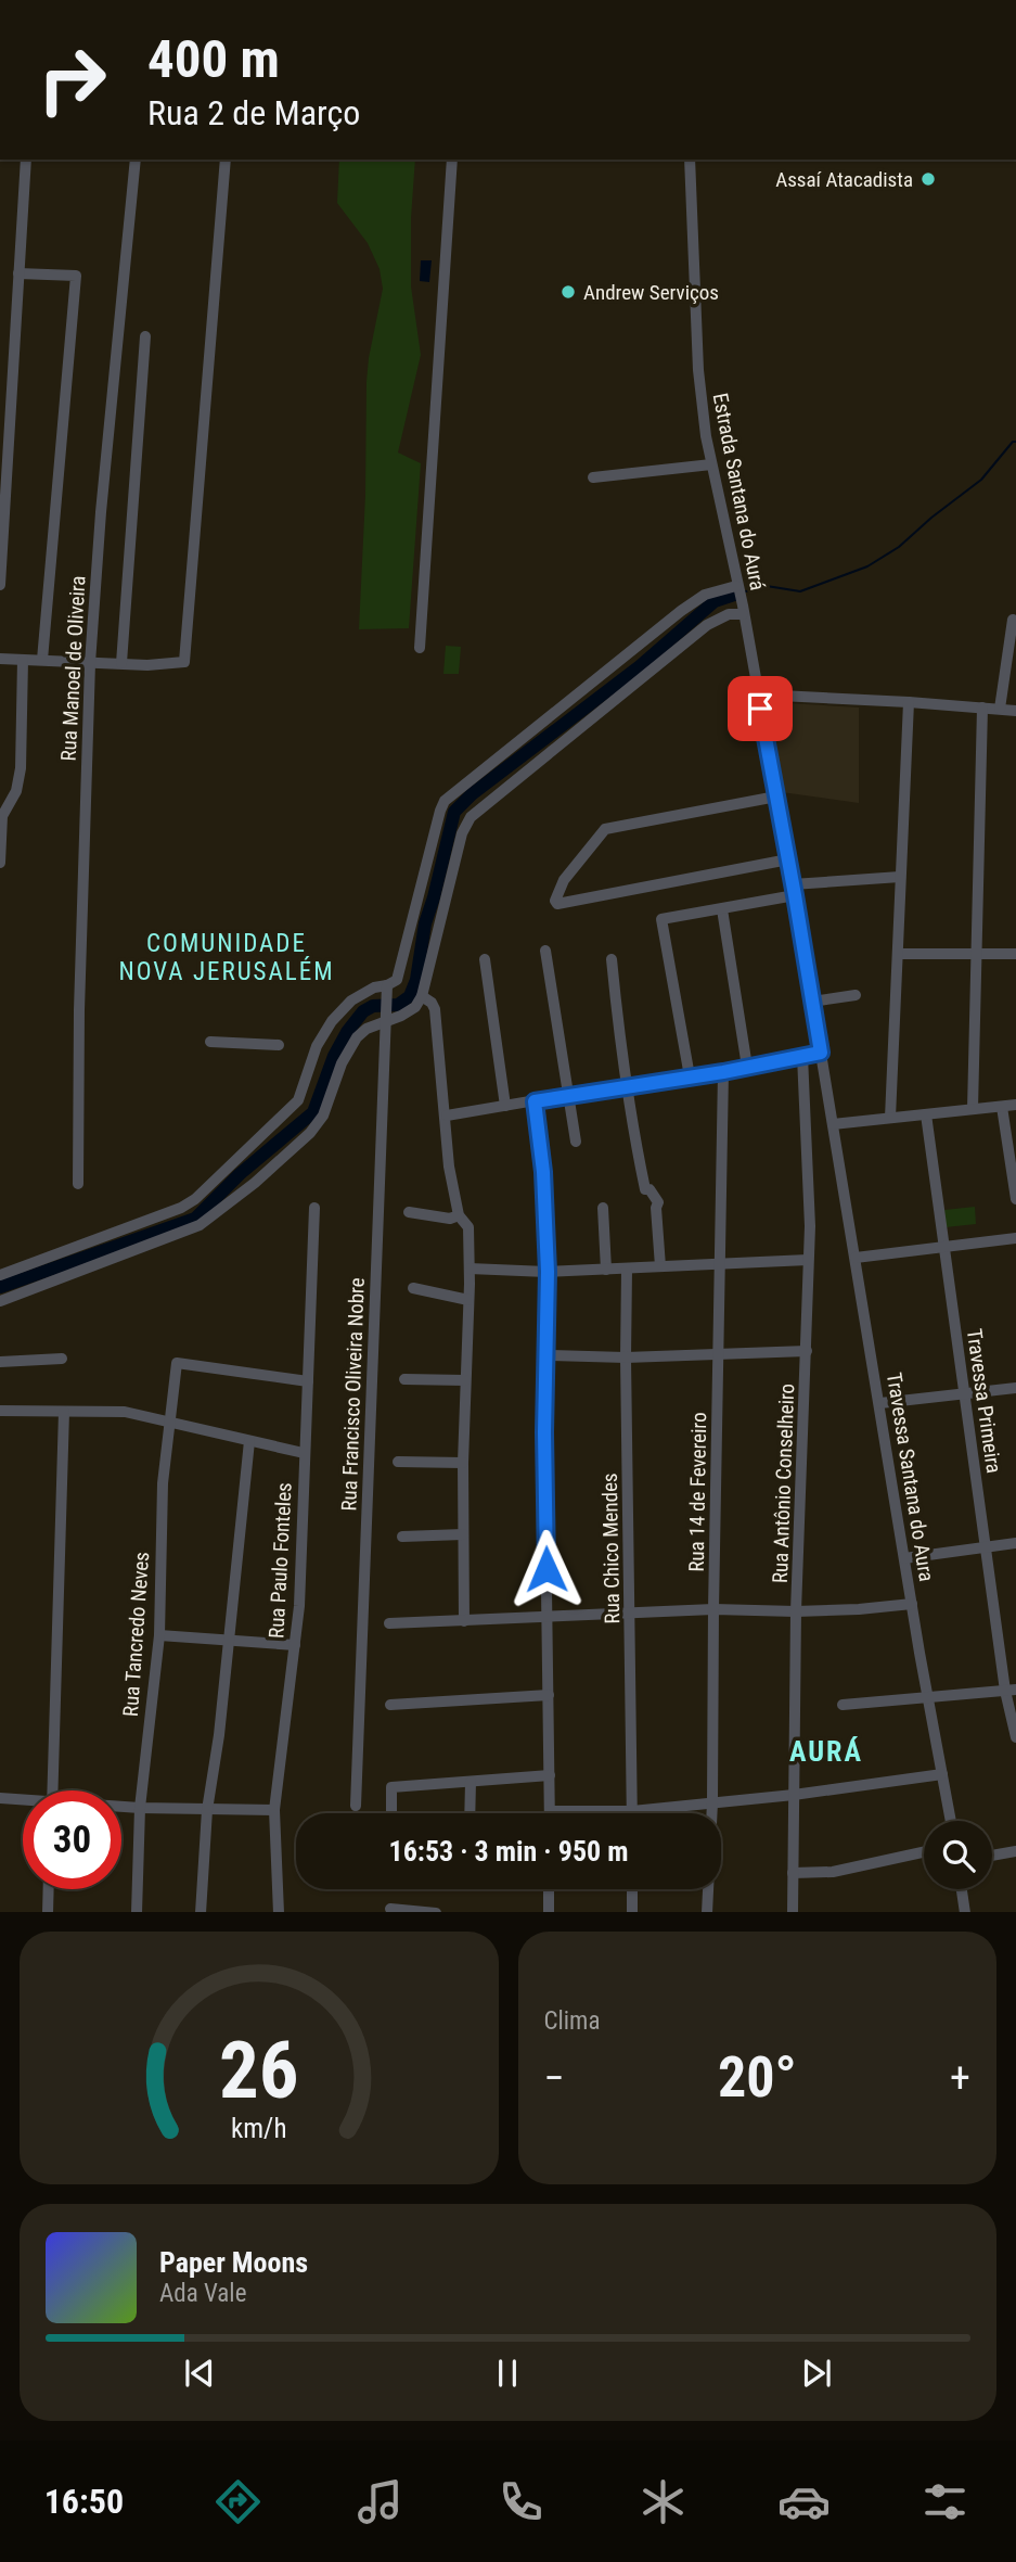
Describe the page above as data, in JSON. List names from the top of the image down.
{
  "streets": {
    "street": [
      "Estrada Santana do Aurá",
      "Rua Manoel de Oliveira",
      "Rua Francisco Oliveira Nobre",
      "Travessa Primeira",
      "Travessa Santana do Aura",
      "Rua Antônio Conselheiro",
      "Rua 14 de Fevereiro",
      "Rua Chico Mendes",
      "Rua Paulo Fonteles",
      "Rua Tancredo Neves"
    ]
  },
  "crossings": [
    ["Estrada Santana do Aurá", "Travessa Santana do Aura"],
    ["Rua Paulo Fonteles", "Rua Tancredo Neves"]
  ],
  "districts": ["COMUNIDADE NOVA JERUSALÉM", "AURÁ"],
  "places": ["Assaí Atacadista", "Andrew Serviços"],
  "page": {
    "turn": ["400 m", "Rua 2 de Março"],
    "limit": "30",
    "trip": "16:53 · 3 min · 950 m",
    "tile": "Clima",
    "heat": ["−", "20°", "+"],
    "song": ["Paper Moons", "Ada Vale"],
    "tabs": "16:50",
    "gauge": ["26", "km/h"]
  }
}
